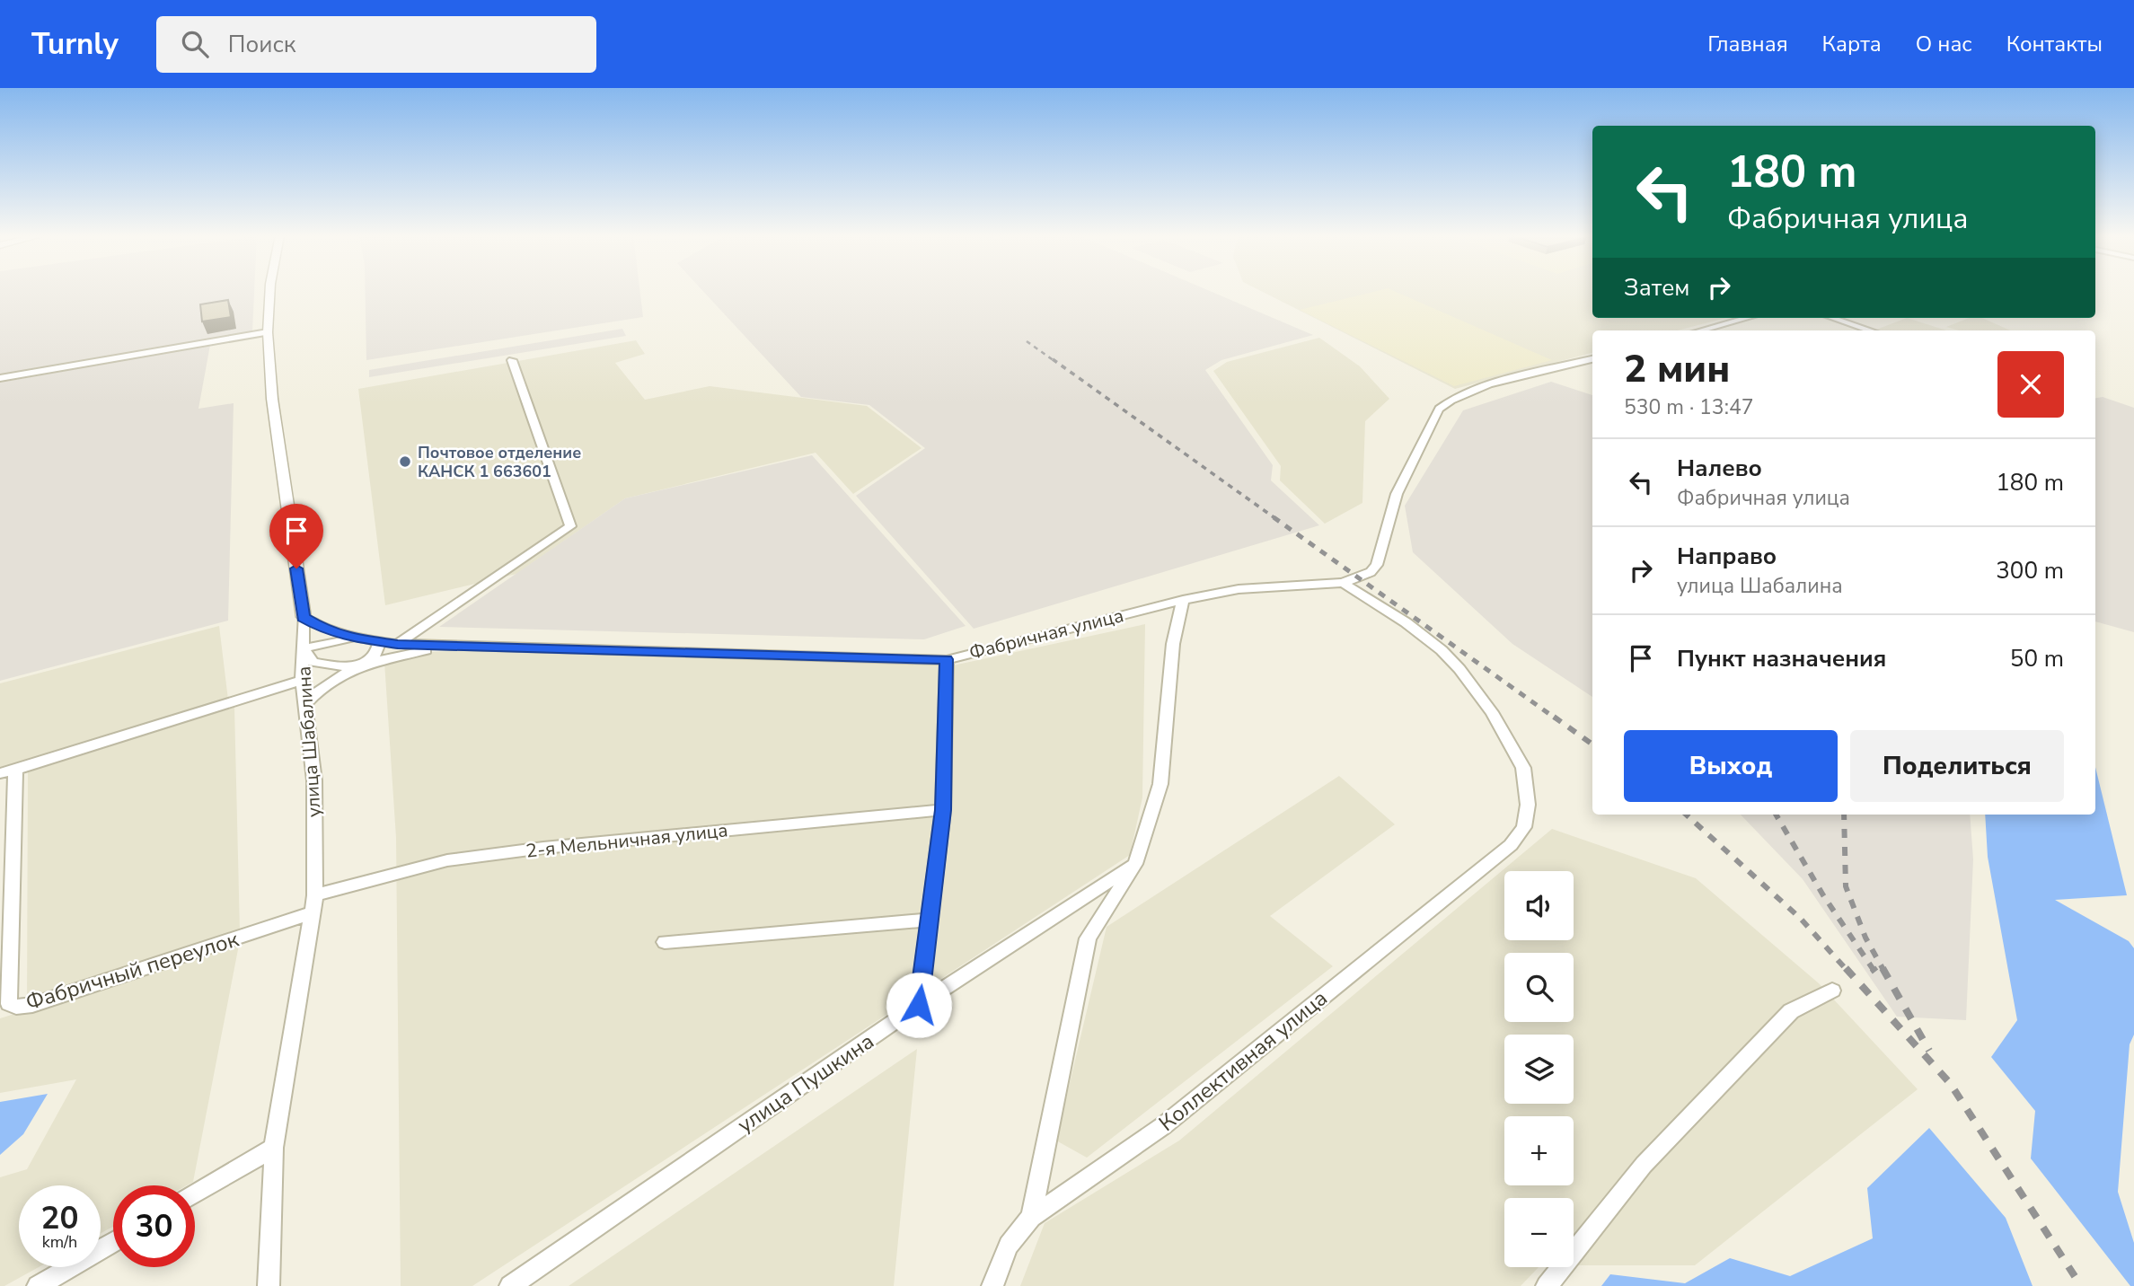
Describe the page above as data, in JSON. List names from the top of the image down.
{
  "streets": {
    "street": [
      "Фабричная улица",
      "улица Шабалина",
      "2-я Мельничная улица",
      "Фабричный переулок",
      "Коллективная улица",
      "улица Пушкина"
    ]
  },
  "crossings": [
    ["Фабричная улица", "улица Шабалина"],
    ["Фабричная улица", "Коллективная улица"],
    ["улица Шабалина", "2-я Мельничная улица"],
    ["улица Шабалина", "Фабричный переулок"]
  ],
  "places": ["Почтовое отделение КАНСК 1 663601"],
  "page": {
    "header": "Turnly",
    "search": "Поиск",
    "nav": [
      "Главная",
      "Карта",
      "О нас",
      "Контакты"
    ],
    "turn": ["180 m", "Фабричная улица"],
    "then": "Затем",
    "heading": ["2 мин", "530 m · 13:47"],
    "list": [
      {
        "name": "Налево",
        "note": "Фабричная улица",
        "value": "180 m"
      },
      {
        "name": "Направо",
        "note": "улица Шабалина",
        "value": "300 m"
      },
      {
        "name": "Пункт назначения",
        "value": "50 m"
      }
    ],
    "buttons": ["Выход", "Поделиться"],
    "map_buttons": ["+", "−"],
    "speed": "20 km/h",
    "limit": "30"
  }
}
